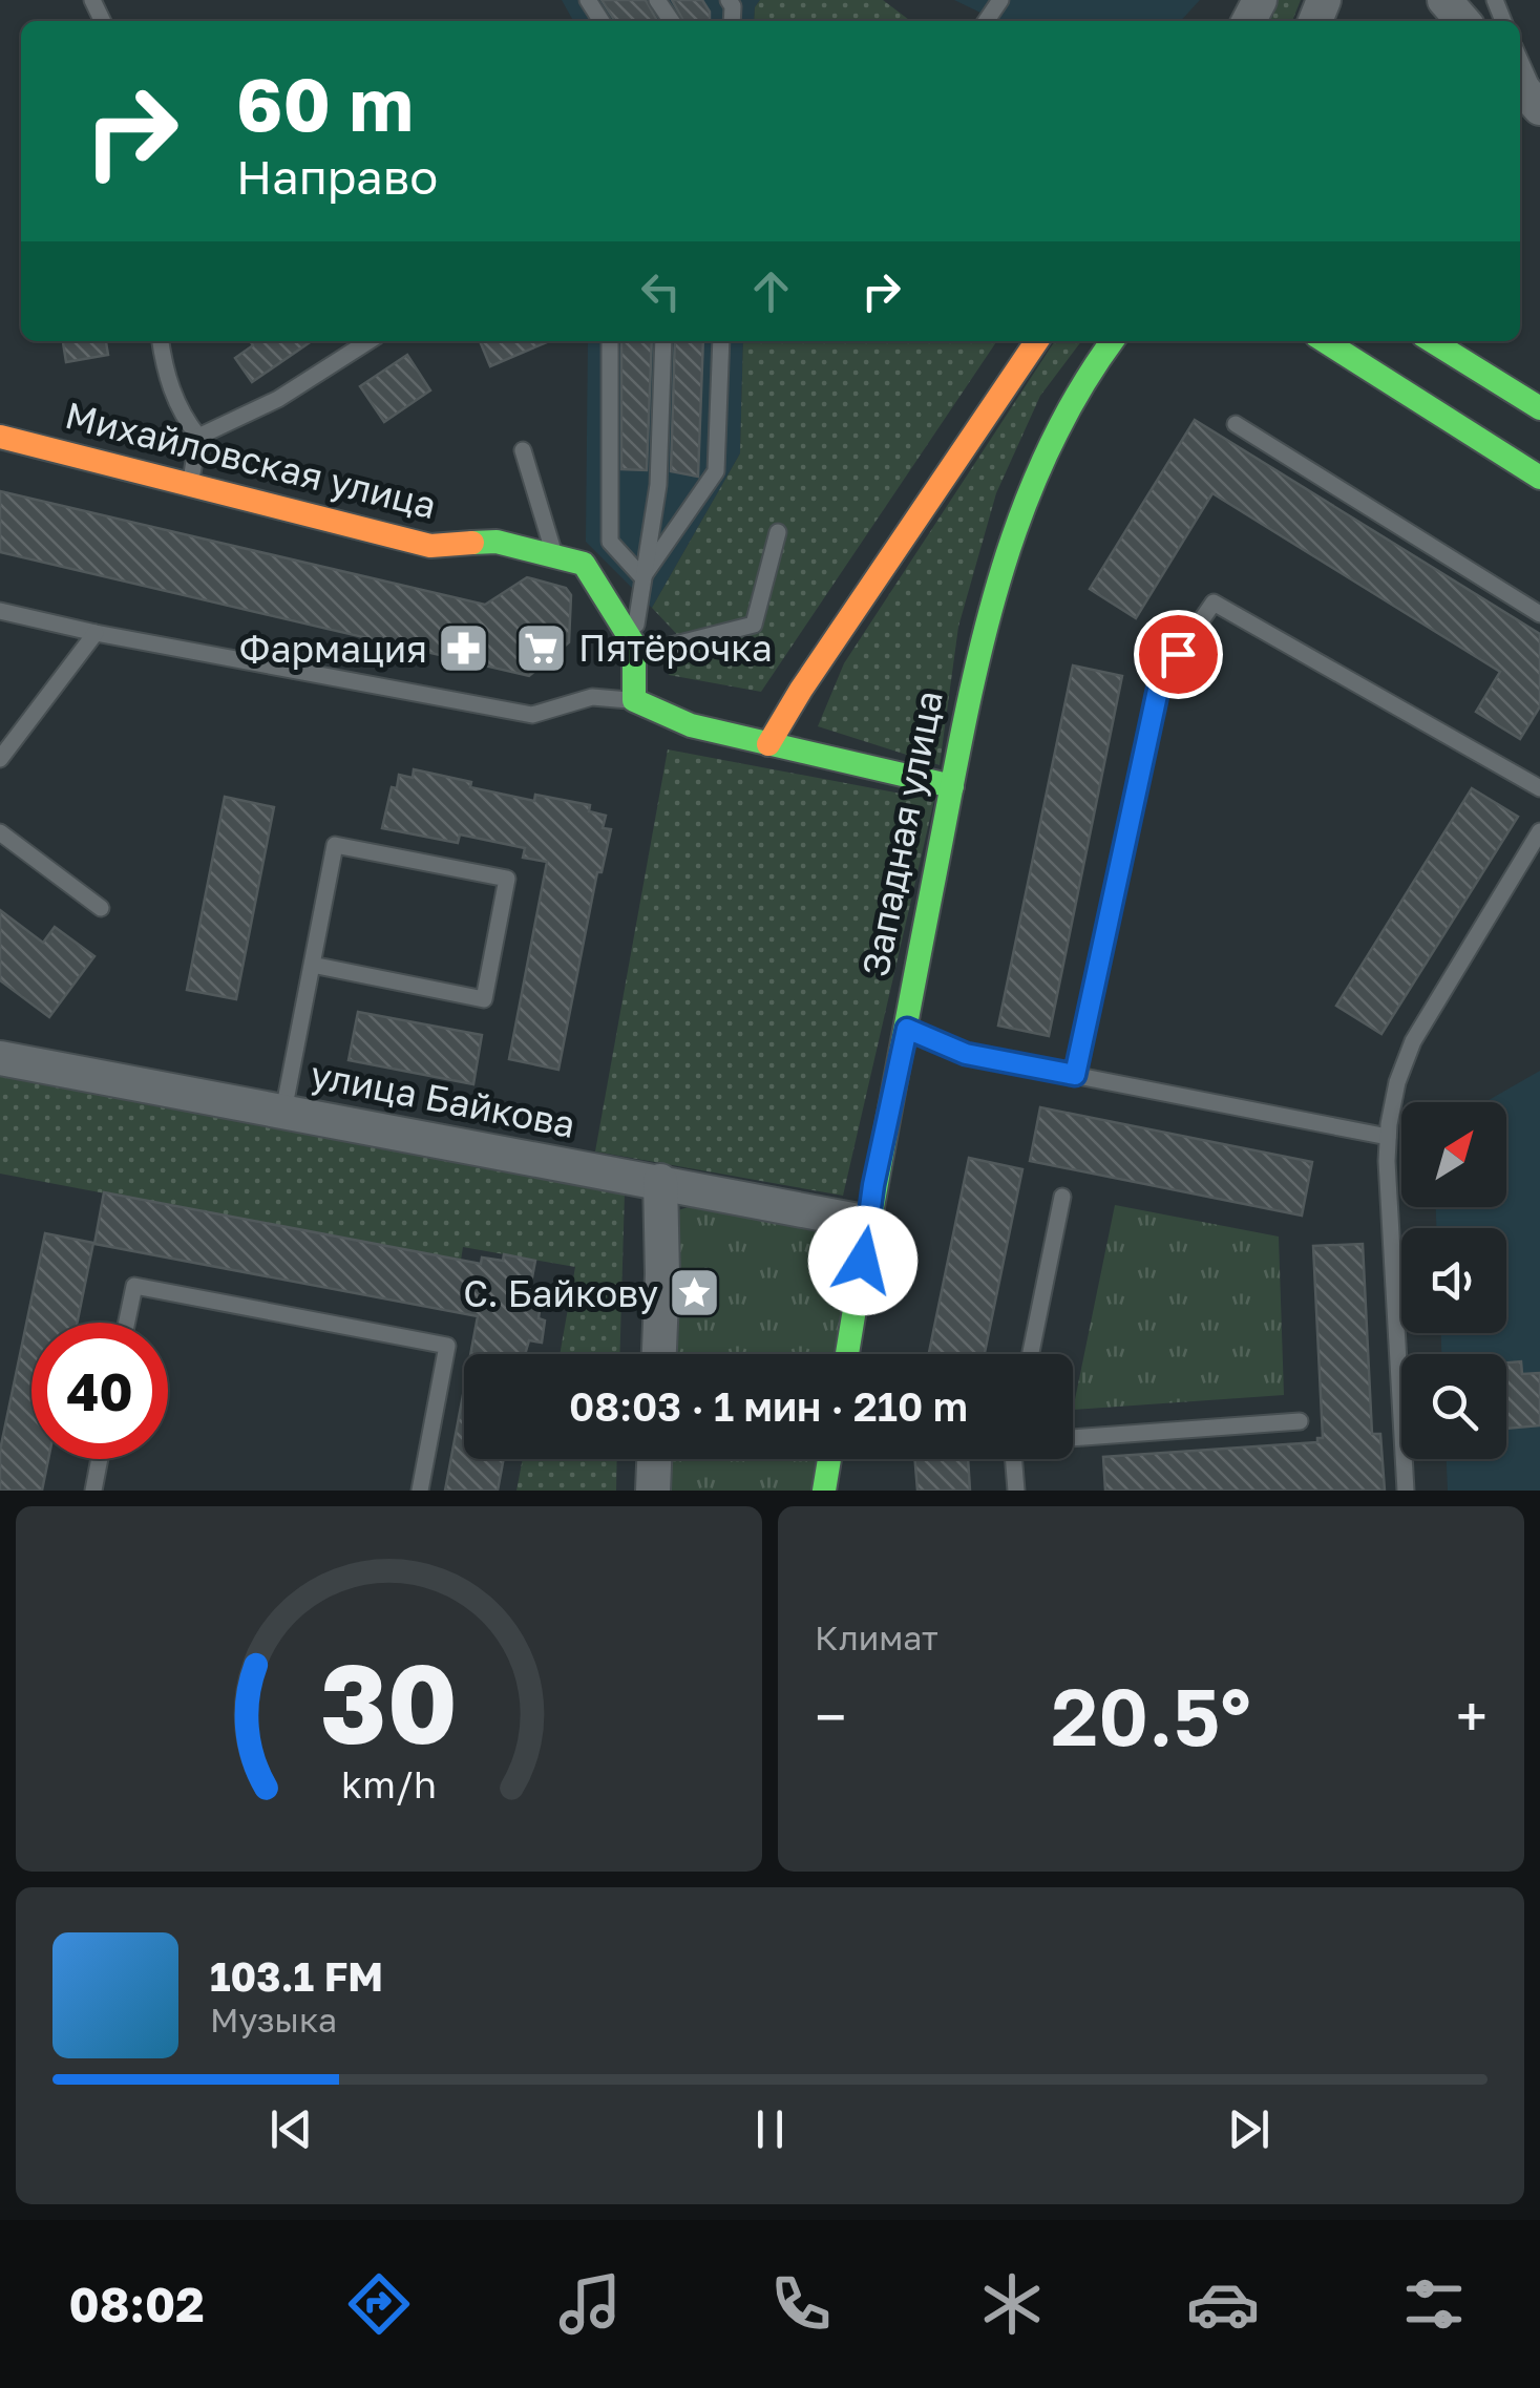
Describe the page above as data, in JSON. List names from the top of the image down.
{
  "streets": {
    "street": ["Михайловская улица", "Западная улица", "улица Байкова"]
  },
  "crossings": [
    ["Западная улица", "улица Байкова"]
  ],
  "places": {
    "supermarket": ["Пятёрочка"],
    "pharmacy": ["Фармация"],
    "place": ["С. Байкову"]
  },
  "north": "top right",
  "page": {
    "turn": ["60 m", "Направо"],
    "limit": "40",
    "trip": "08:03 · 1 мин · 210 m",
    "tile": "Климат",
    "heat": ["−", "20.5°", "+"],
    "song": ["103.1 FM", "Музыка"],
    "tabs": "08:02",
    "gauge": ["30", "km/h"]
  }
}
